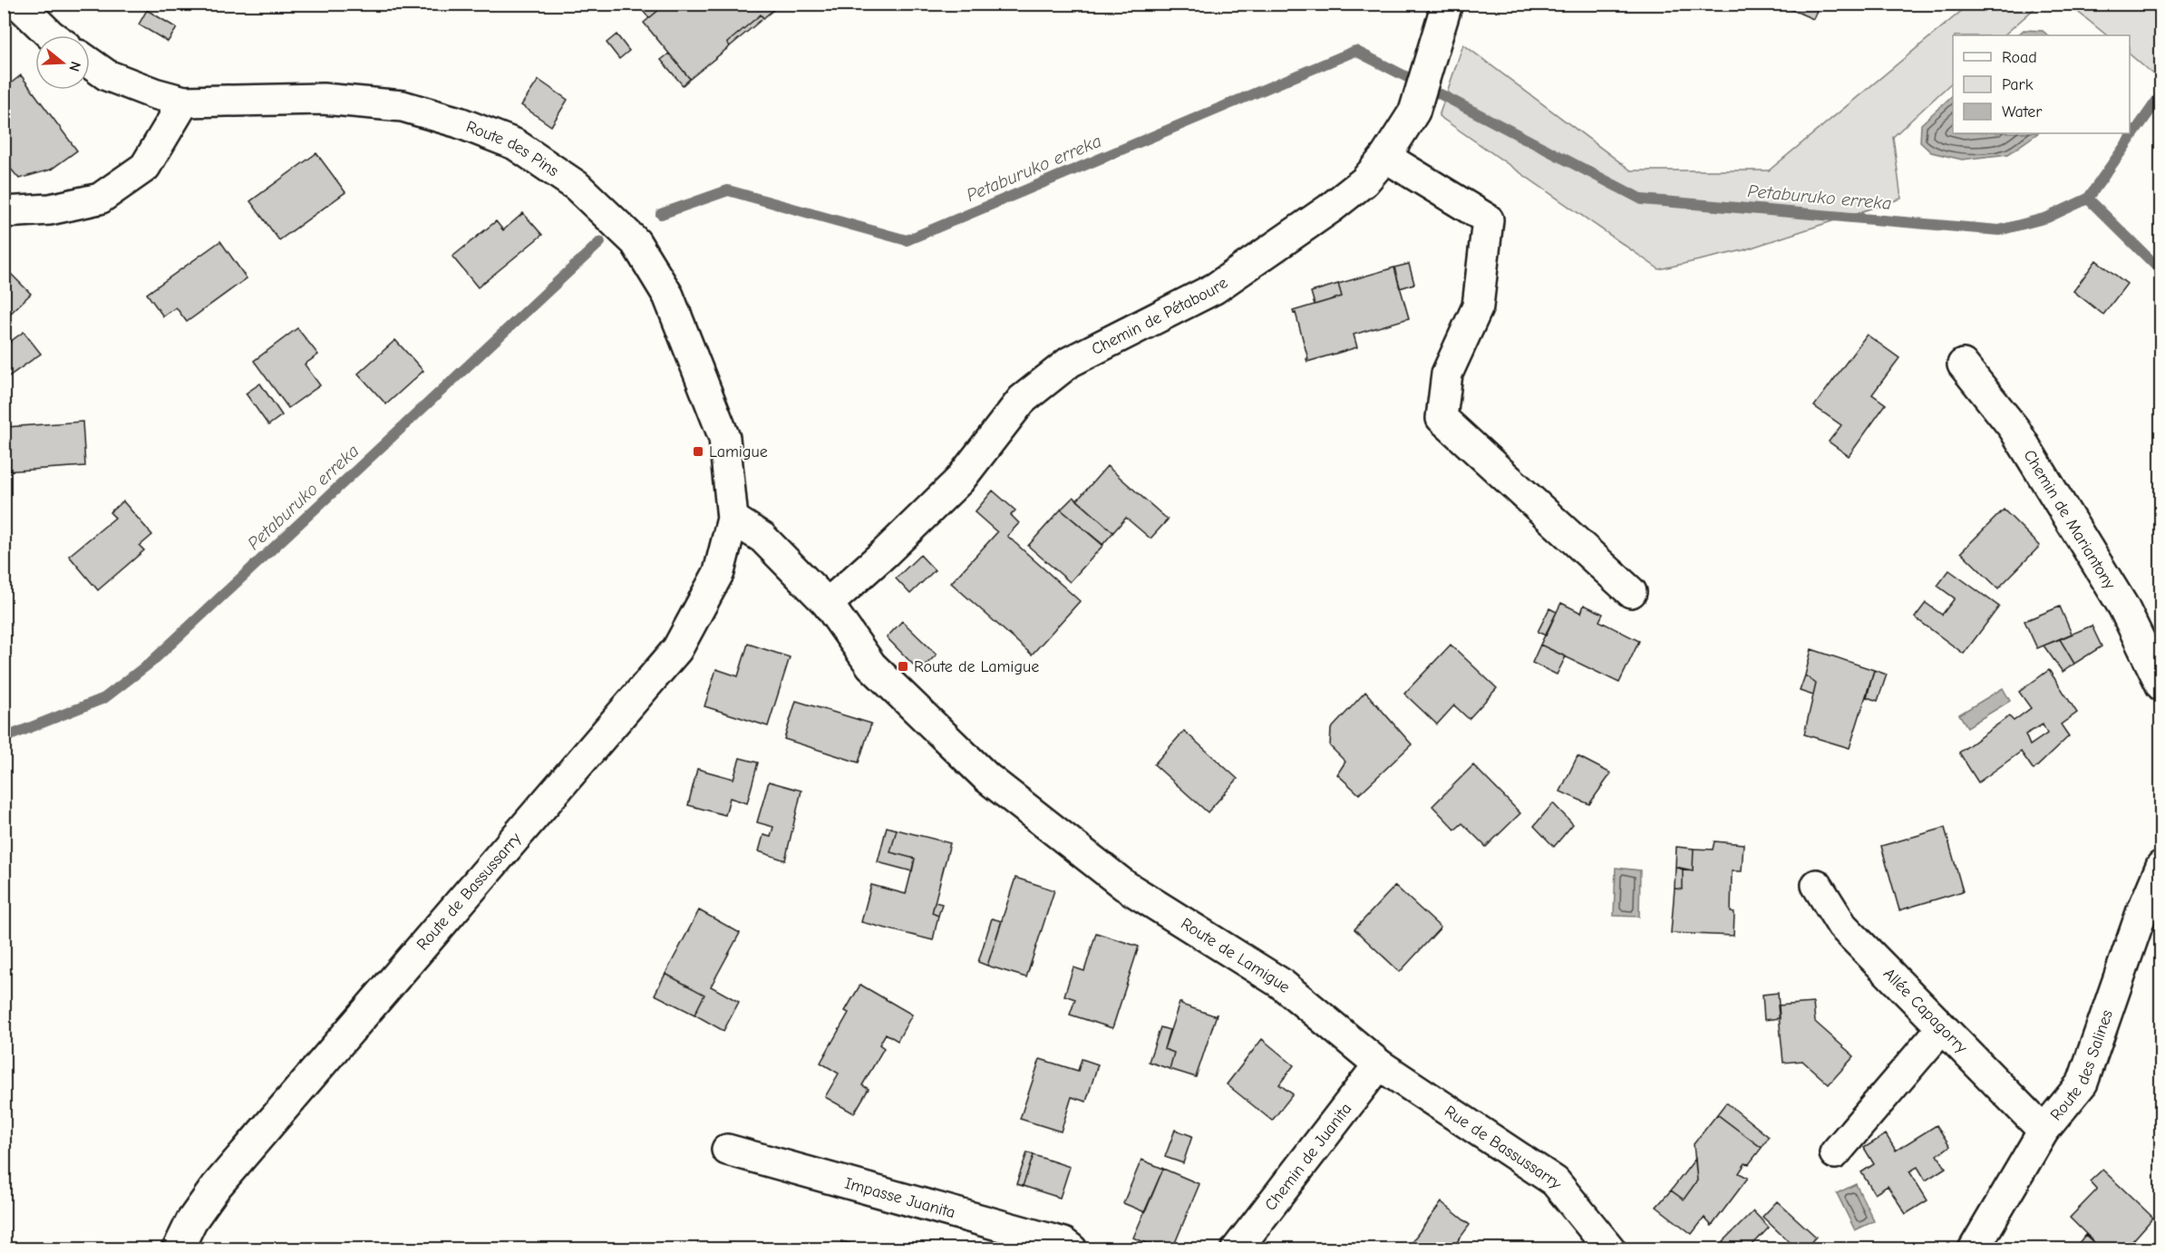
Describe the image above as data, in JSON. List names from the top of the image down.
{
  "streets": {
    "street": [
      "Route des Pins",
      "Chemin de Pétaboure",
      "Chemin de Mariantony",
      "Route de Bassussarry",
      "Route de Lamigue",
      "Allée Capagorry",
      "Route des Salines",
      "Rue de Bassussarry",
      "Chemin de Juanita",
      "Impasse Juanita"
    ]
  },
  "crossings": [
    ["Route des Pins", "Route de Bassussarry"],
    ["Route des Pins", "Route de Lamigue"],
    ["Chemin de Pétaboure", "Route de Lamigue"],
    ["Route de Bassussarry", "Route de Lamigue"],
    ["Route de Lamigue", "Rue de Bassussarry"],
    ["Route de Lamigue", "Chemin de Juanita"],
    ["Allée Capagorry", "Route des Salines"],
    ["Rue de Bassussarry", "Chemin de Juanita"]
  ],
  "water": ["Petaburuko erreka"],
  "places": {
    "transit": ["Lamigue", "Route de Lamigue"]
  },
  "legend": ["Road", "Park", "Water"],
  "north": "right"
}
